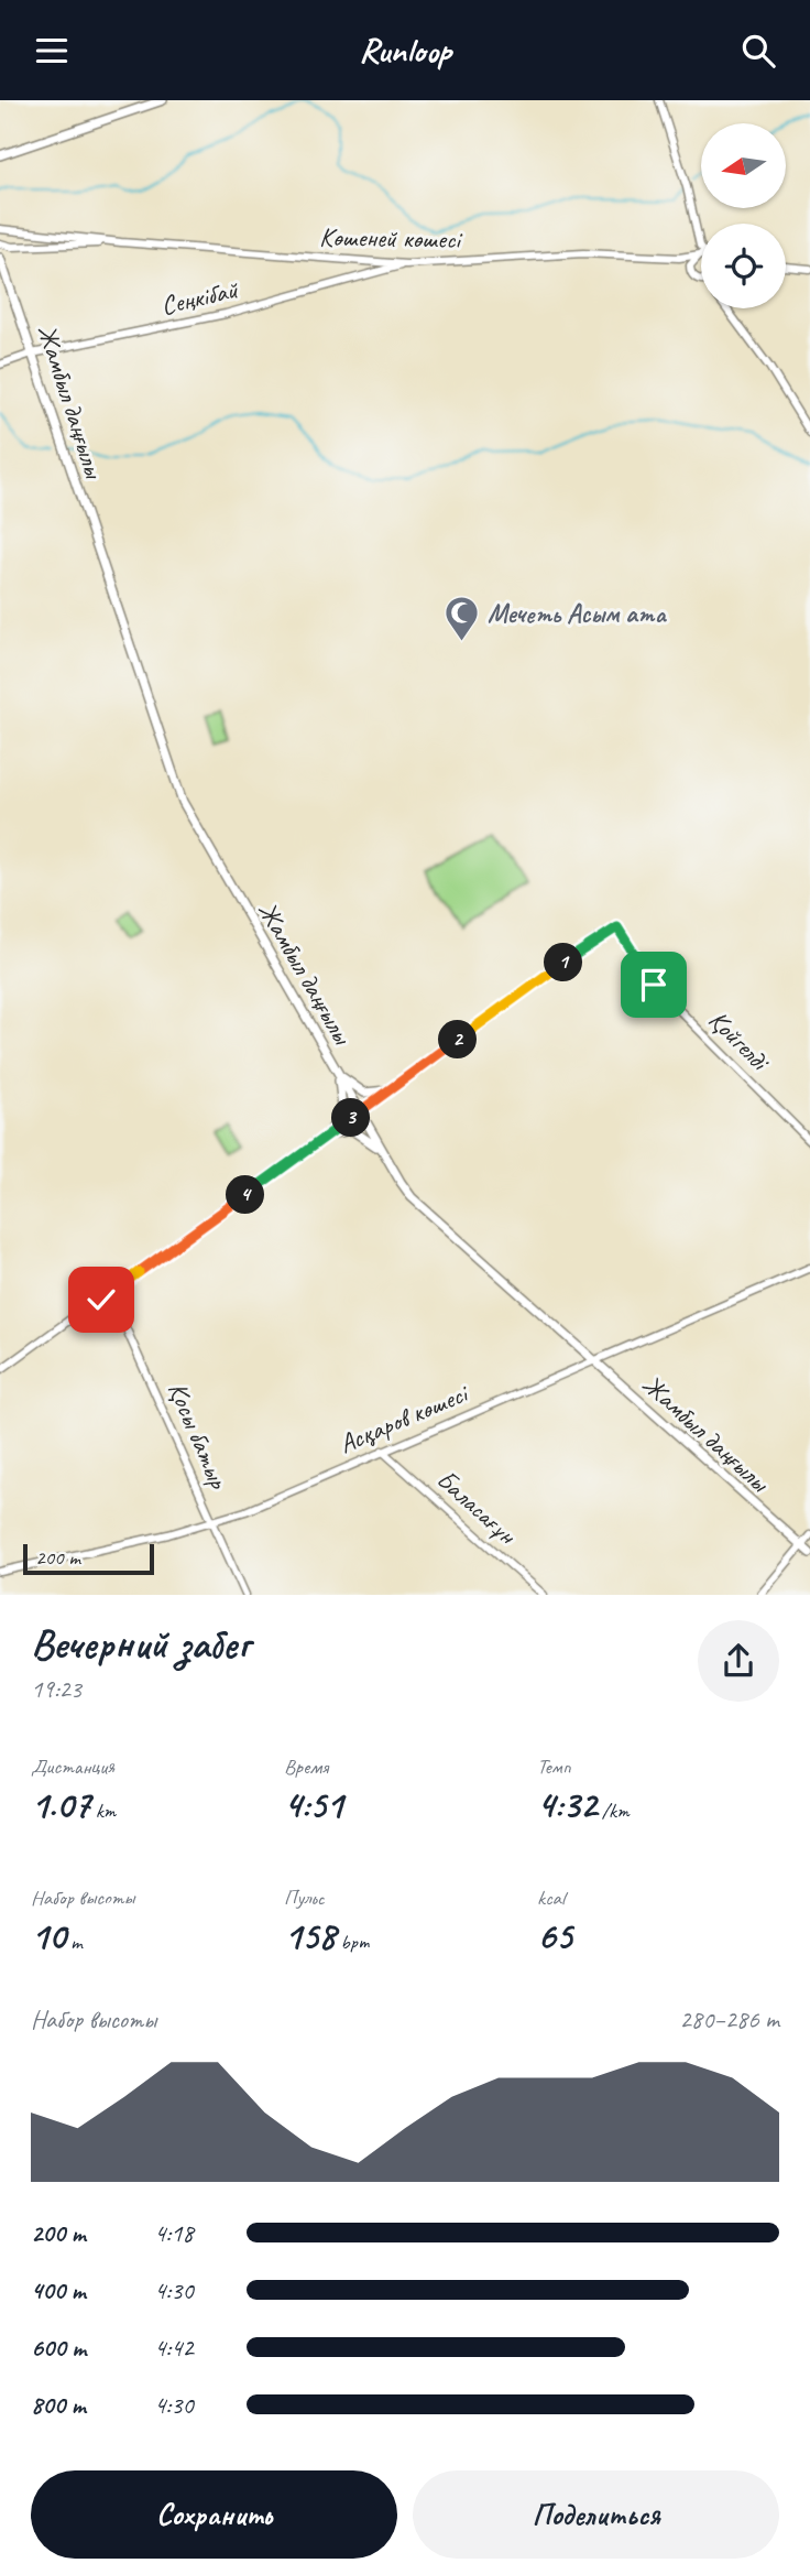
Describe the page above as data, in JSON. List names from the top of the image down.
{
  "streets": {
    "main road": [
      "Көшеней көшесі",
      "Сеңкібай",
      "Жамбыл даңғылы",
      "Қойгелді",
      "Асқаров көшесі",
      "Қосы батыр",
      "Баласағұн"
    ]
  },
  "crossings": [
    ["Көшеней көшесі", "Сеңкібай"],
    ["Сеңкібай", "Жамбыл даңғылы"],
    ["Жамбыл даңғылы", "Асқаров көшесі"],
    ["Асқаров көшесі", "Қосы батыр"],
    ["Асқаров көшесі", "Баласағұн"]
  ],
  "places": {
    "mosque": ["Мечеть Асым ата"]
  },
  "scale_bar": "200 m",
  "north": "left",
  "page": {
    "header": "Runloop",
    "pins": [
      "1",
      "2",
      "3",
      "4"
    ],
    "scale": "200 m",
    "heading": ["Вечерний забег", "19:23"],
    "stats": [
      ["Дистанция", "1.07 km"],
      ["Время", "4:51"],
      ["Темп", "4:32 /km"],
      ["Набор высоты", "10 m"],
      ["Пульс", "158 bpm"],
      ["kcal", "65"]
    ],
    "chart": ["Набор высоты", "280–286 m"],
    "list": [
      {
        "name": "200 m",
        "note": "4:18"
      },
      {
        "name": "400 m",
        "note": "4:30"
      },
      {
        "name": "600 m",
        "note": "4:42"
      },
      {
        "name": "800 m",
        "note": "4:30"
      }
    ],
    "buttons": ["Сохранить", "Поделиться"]
  }
}
